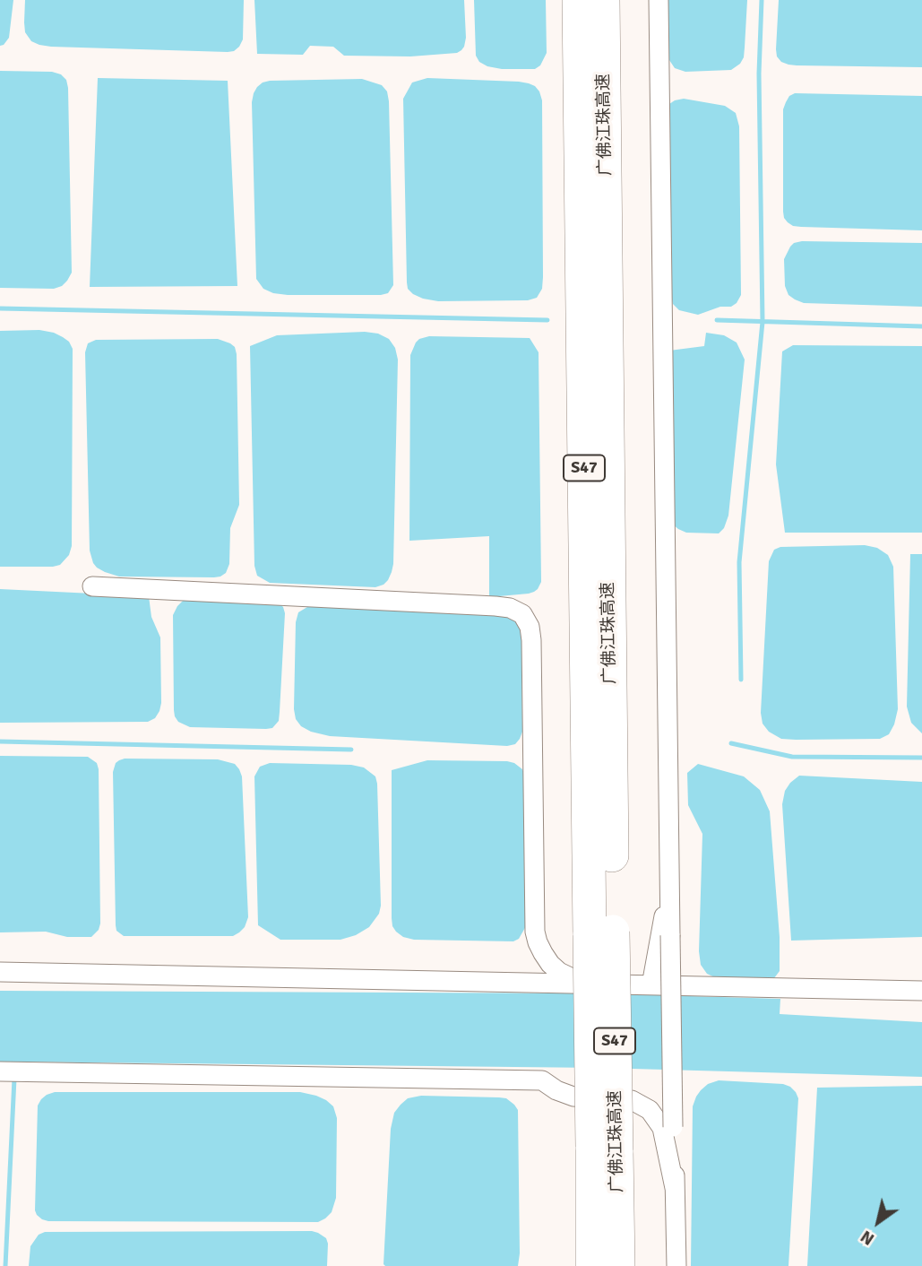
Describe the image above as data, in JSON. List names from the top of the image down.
{
  "streets": {
    "highway": ["广佛江珠高速", "S47"]
  },
  "north": "bottom left"
}
